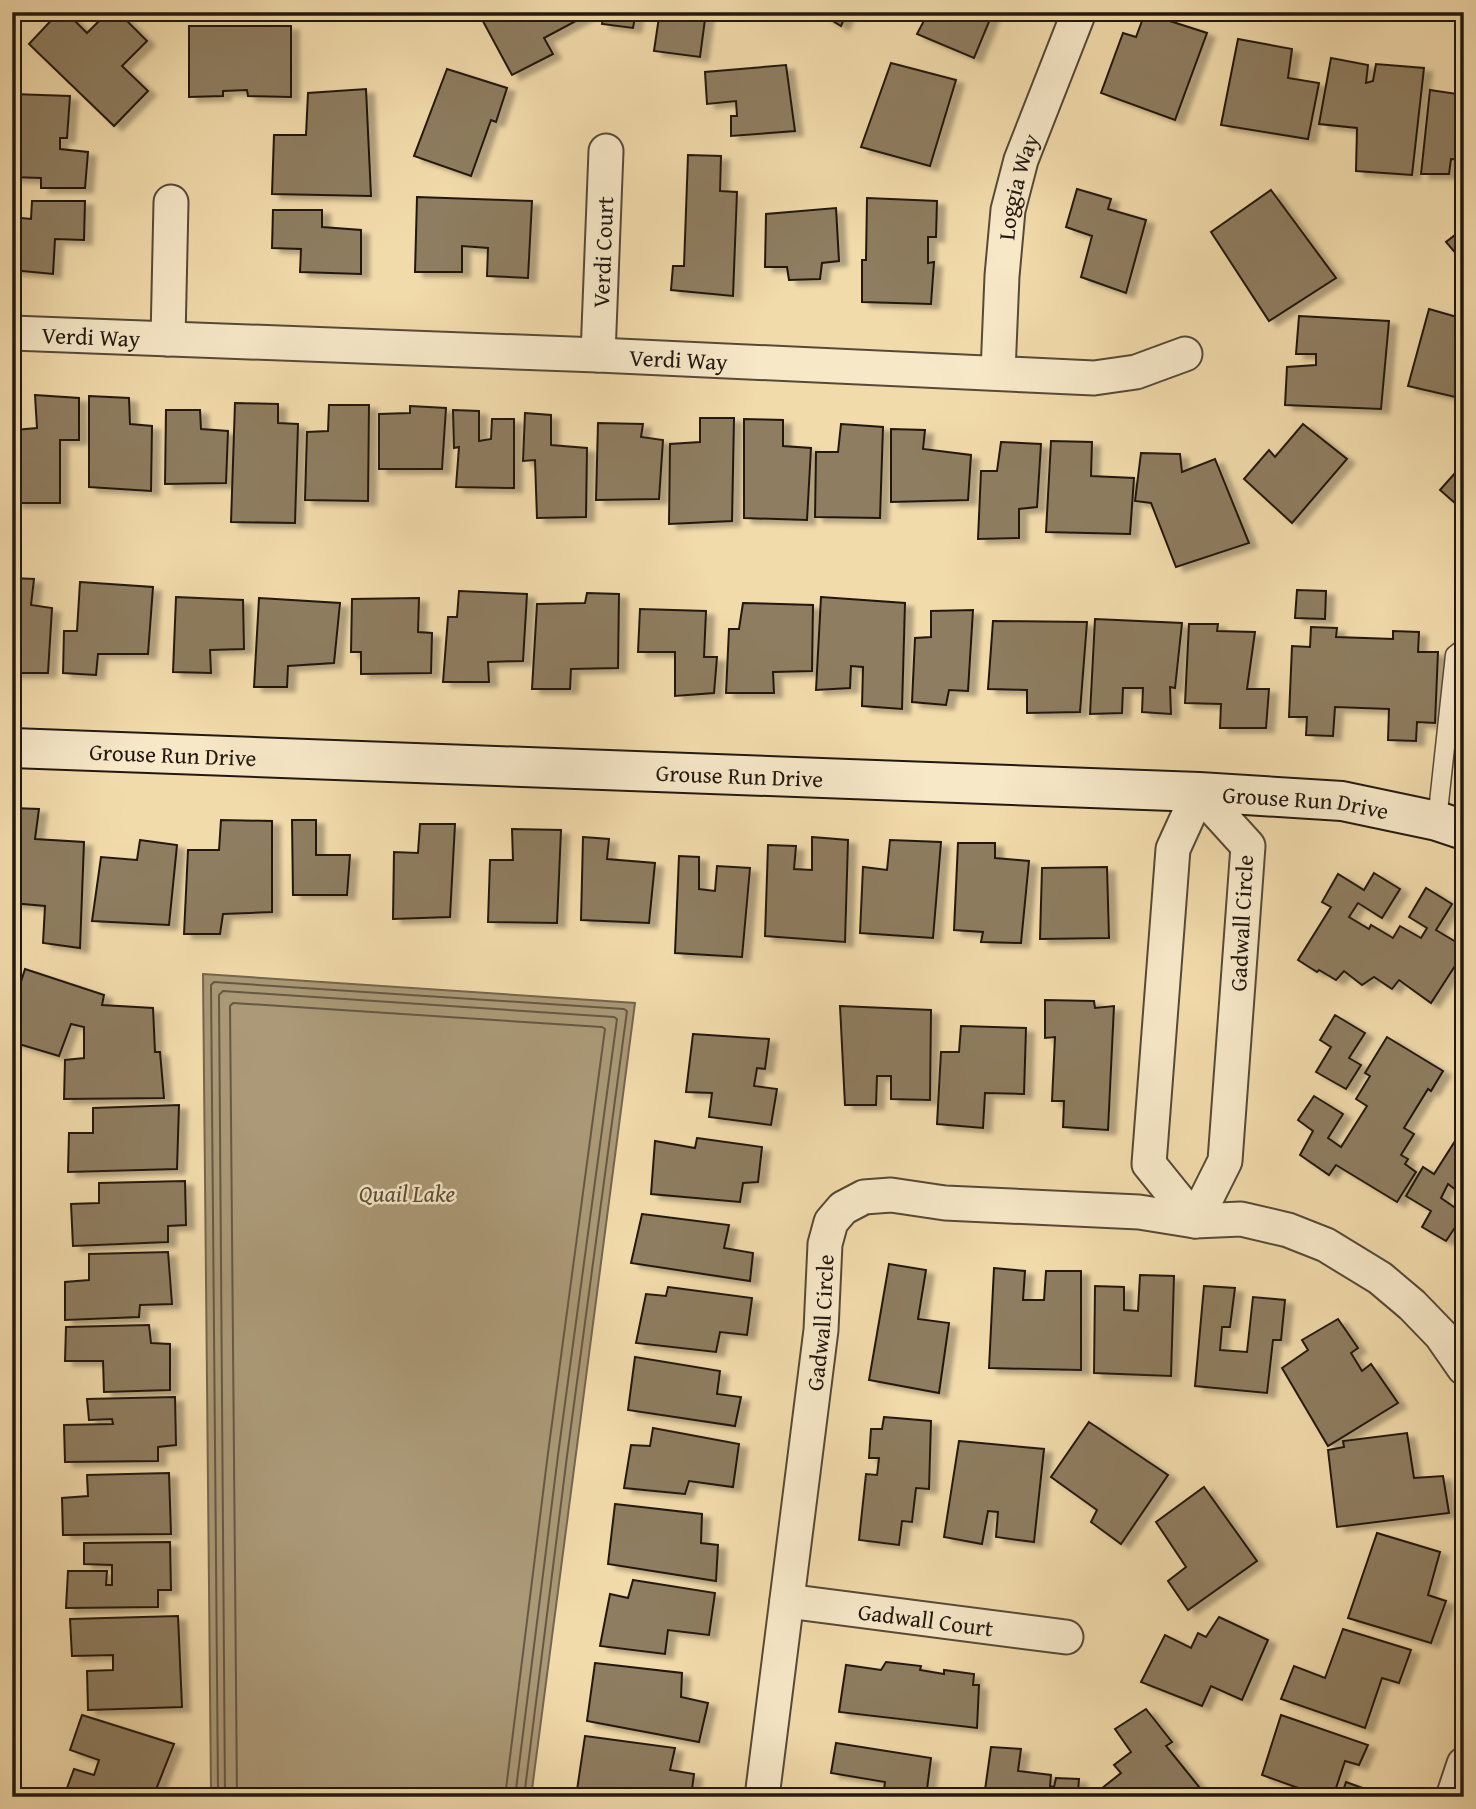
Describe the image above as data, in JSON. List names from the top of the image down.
{
  "streets": {
    "street": [
      "Loggia Way",
      "Verdi Court",
      "Verdi Way",
      "Grouse Run Drive",
      "Gadwall Circle",
      "Gadwall Court"
    ]
  },
  "crossings": [
    ["Loggia Way", "Verdi Way"],
    ["Verdi Court", "Verdi Way"],
    ["Grouse Run Drive", "Gadwall Circle"],
    ["Gadwall Circle", "Gadwall Court"]
  ],
  "water": ["Quail Lake"]
}
